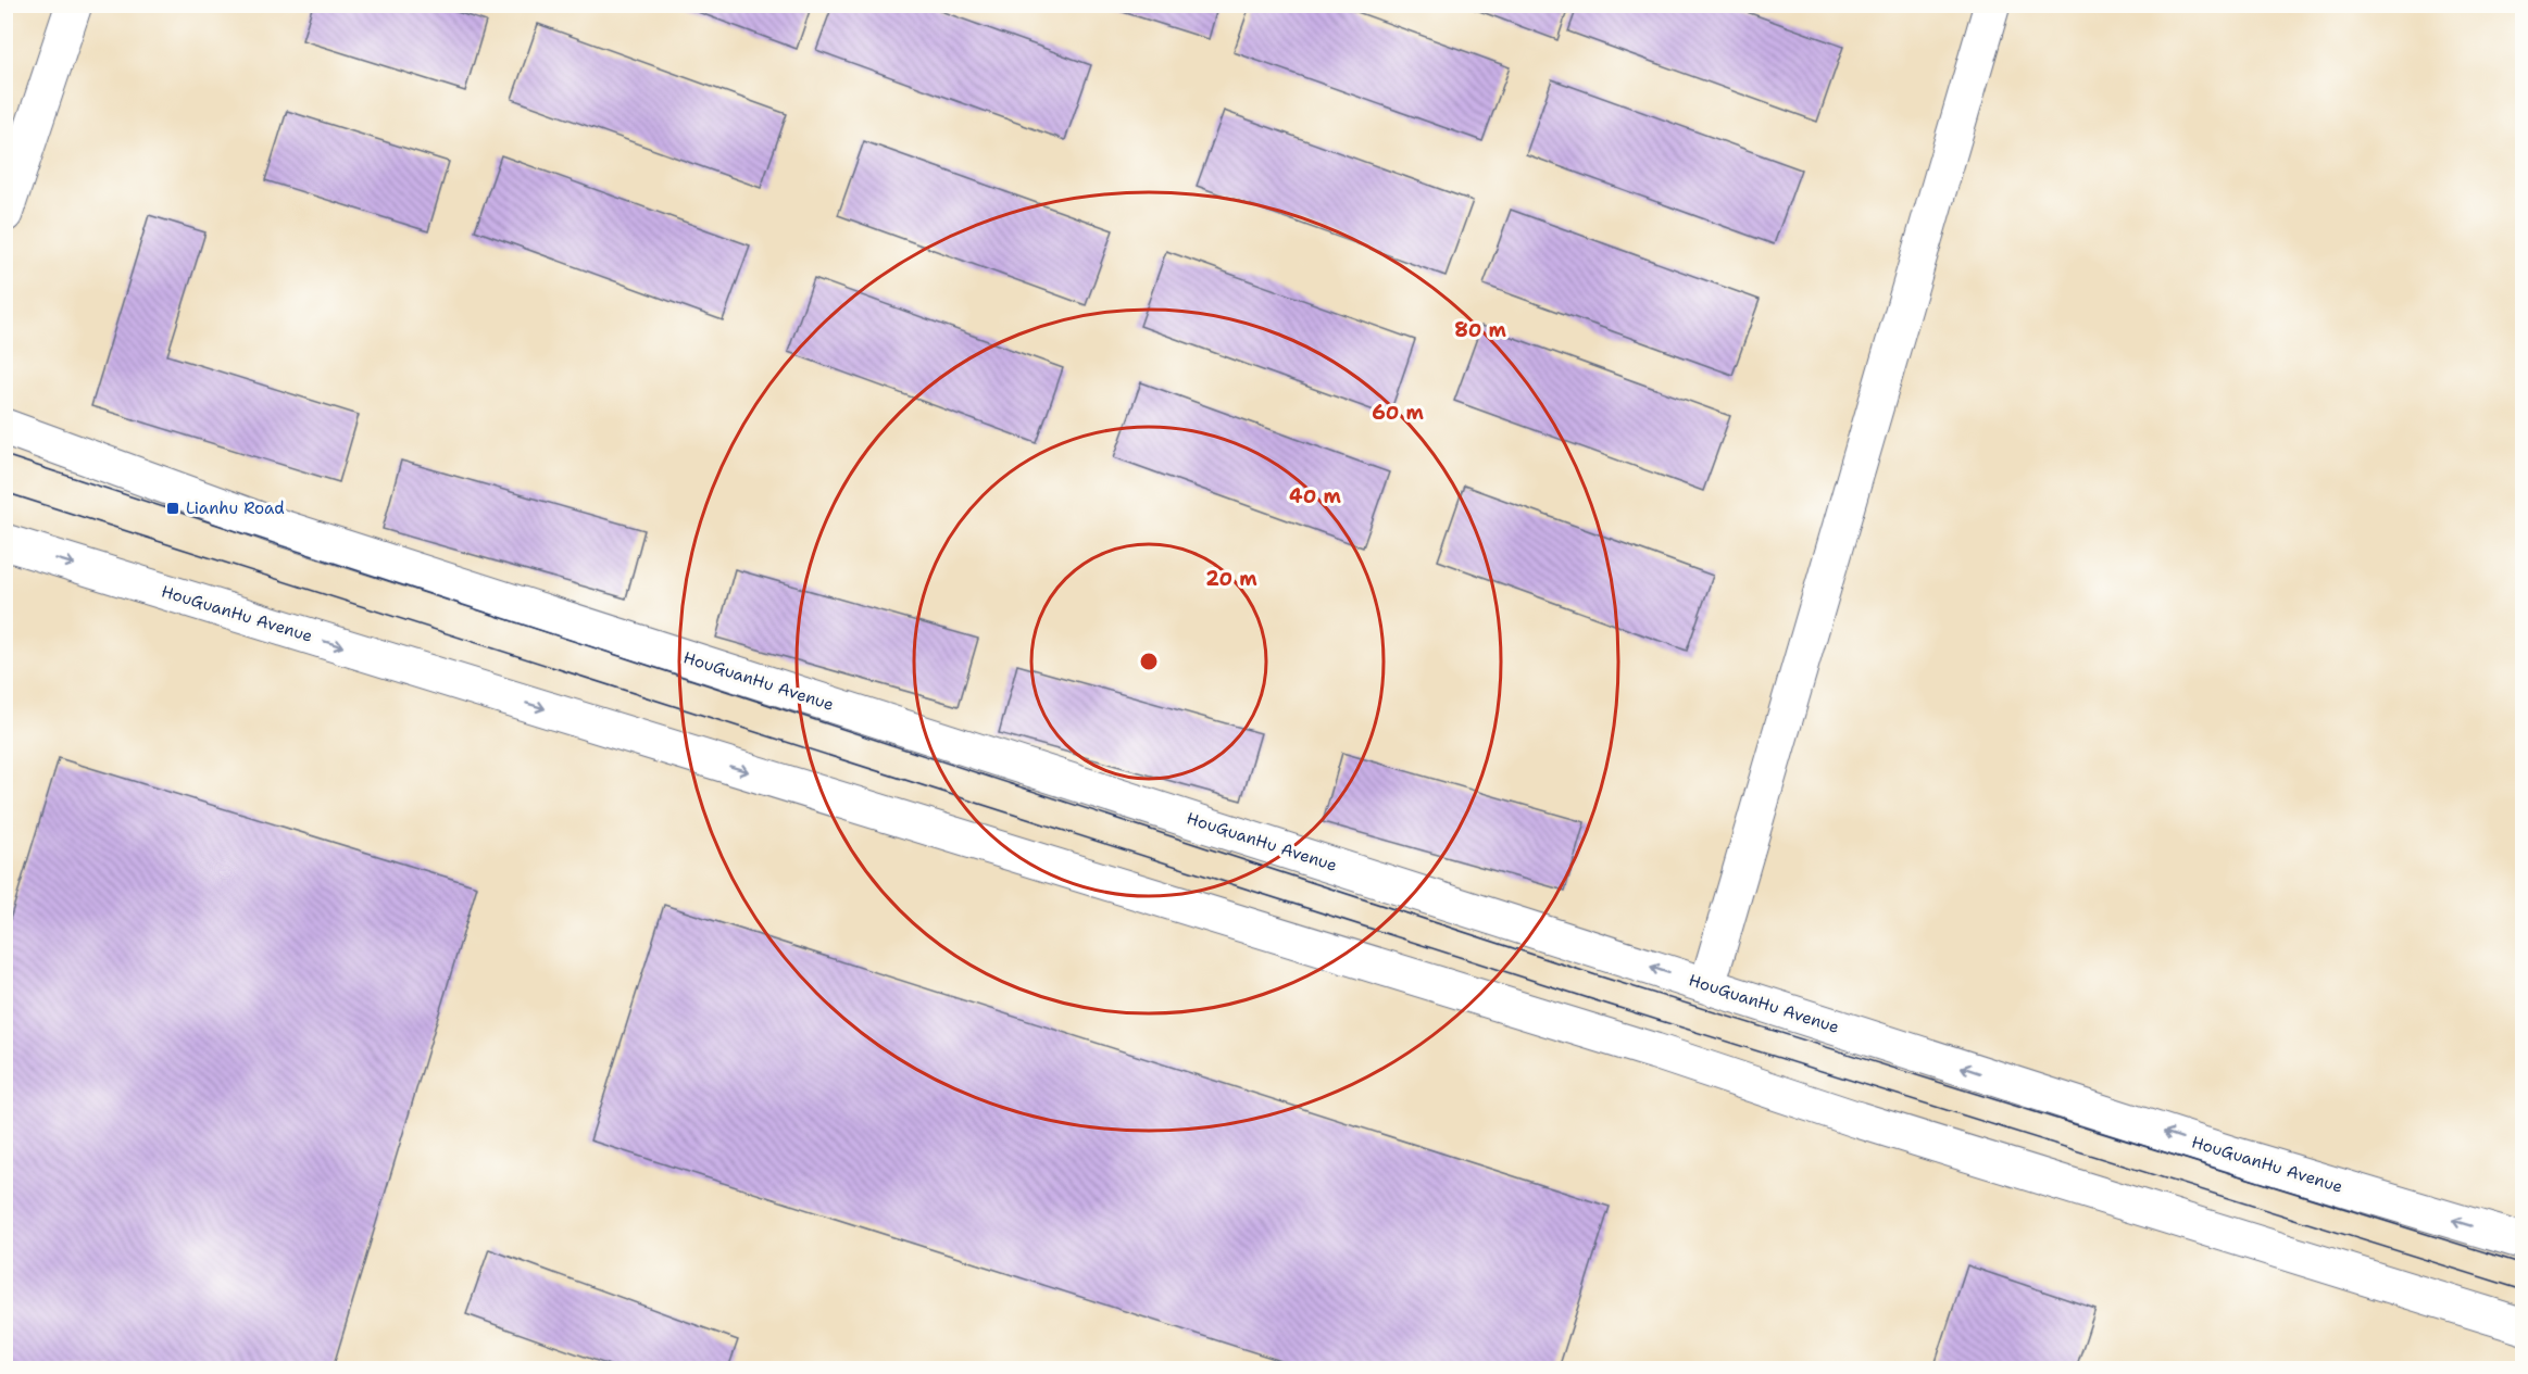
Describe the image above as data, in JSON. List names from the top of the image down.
{
  "streets": {
    "main road": ["HouGuanHu Avenue"]
  },
  "places": {
    "transit": ["Lianhu Road"]
  },
  "rings": [
    "80 m",
    "60 m",
    "40 m",
    "20 m"
  ]
}
